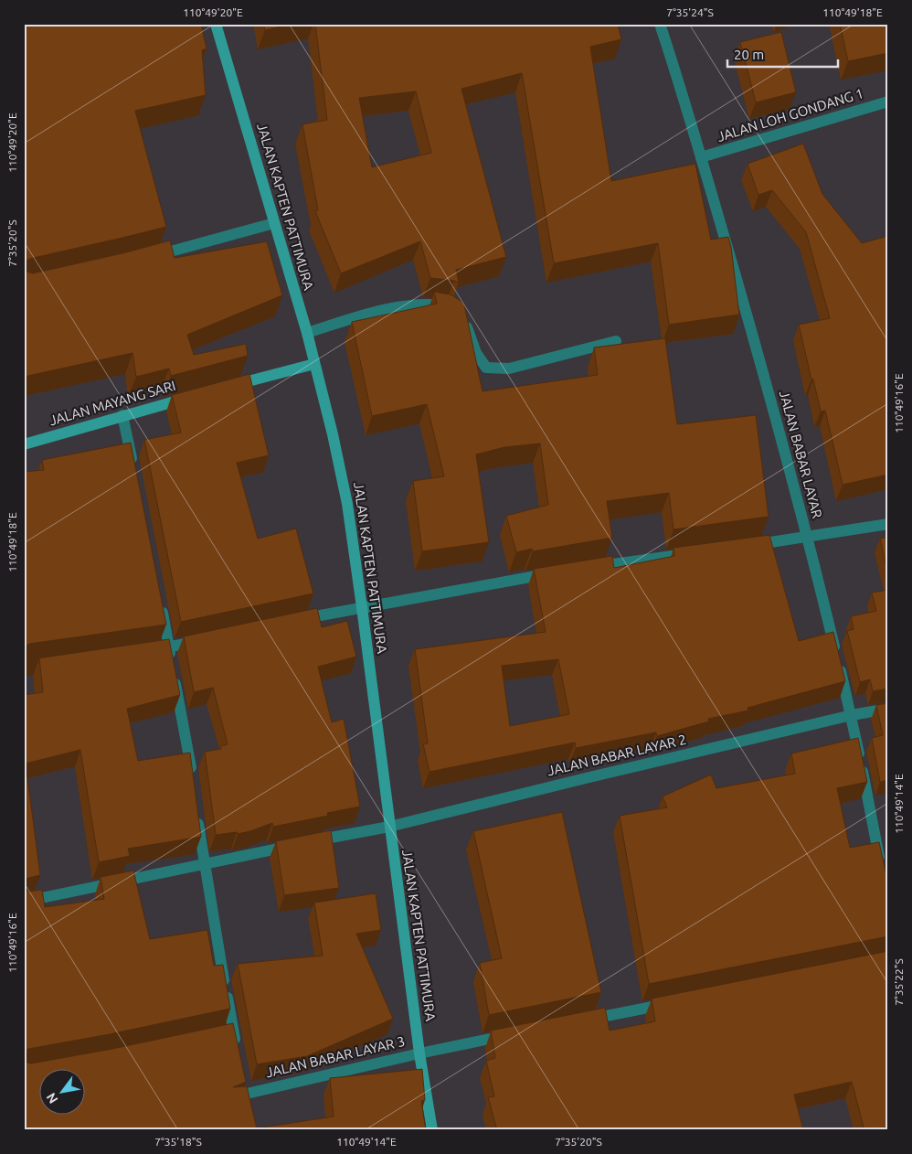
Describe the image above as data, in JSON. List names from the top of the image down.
{
  "streets": {
    "main road": ["JALAN KAPTEN PATTIMURA", "JALAN MAYANG SARI"],
    "street": [
      "JALAN LOH GONDANG 1",
      "JALAN BABAR LAYAR",
      "JALAN BABAR LAYAR 2",
      "JALAN BABAR LAYAR 3"
    ]
  },
  "crossings": [
    ["JALAN LOH GONDANG 1", "JALAN BABAR LAYAR"],
    ["JALAN KAPTEN PATTIMURA", "JALAN BABAR LAYAR 2"],
    ["JALAN KAPTEN PATTIMURA", "JALAN BABAR LAYAR 3"],
    ["JALAN BABAR LAYAR", "JALAN BABAR LAYAR 2"]
  ],
  "scale_bar": "20 m",
  "north": "bottom left",
  "coordinates": [
    "110°49'20\"E",
    "7°35'24\"S",
    "110°49'18\"E",
    "7°35'20\"S",
    "110°49'16\"E",
    "110°49'14\"E",
    "7°35'22\"S",
    "7°35'18\"S"
  ]
}
